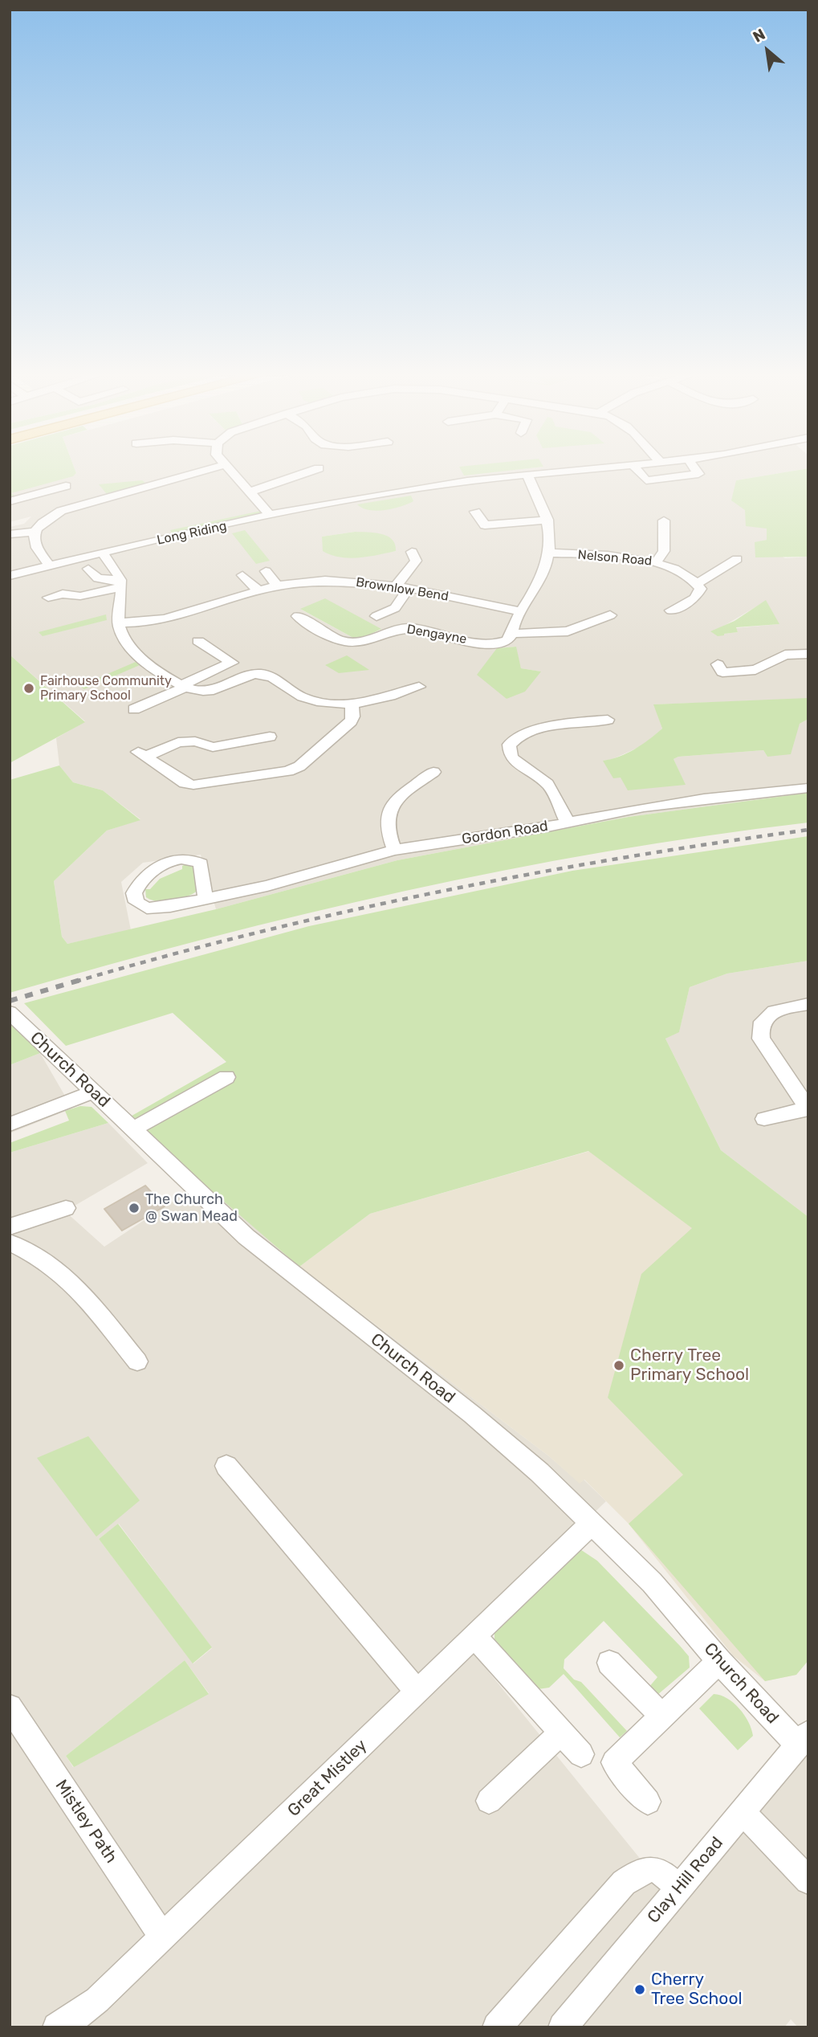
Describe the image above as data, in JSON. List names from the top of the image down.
{
  "streets": {
    "street": [
      "Long Riding",
      "Nelson Road",
      "Brownlow Bend",
      "Dengayne",
      "Gordon Road",
      "Church Road",
      "Great Mistley",
      "Mistley Path",
      "Clay Hill Road"
    ]
  },
  "crossings": [
    ["Church Road", "Great Mistley"],
    ["Church Road", "Clay Hill Road"],
    ["Great Mistley", "Mistley Path"]
  ],
  "places": [
    "Fairhouse Community Primary School",
    "The Church @ Swan Mead",
    "Cherry Tree Primary School",
    "Cherry Tree School"
  ],
  "north": "top left"
}
